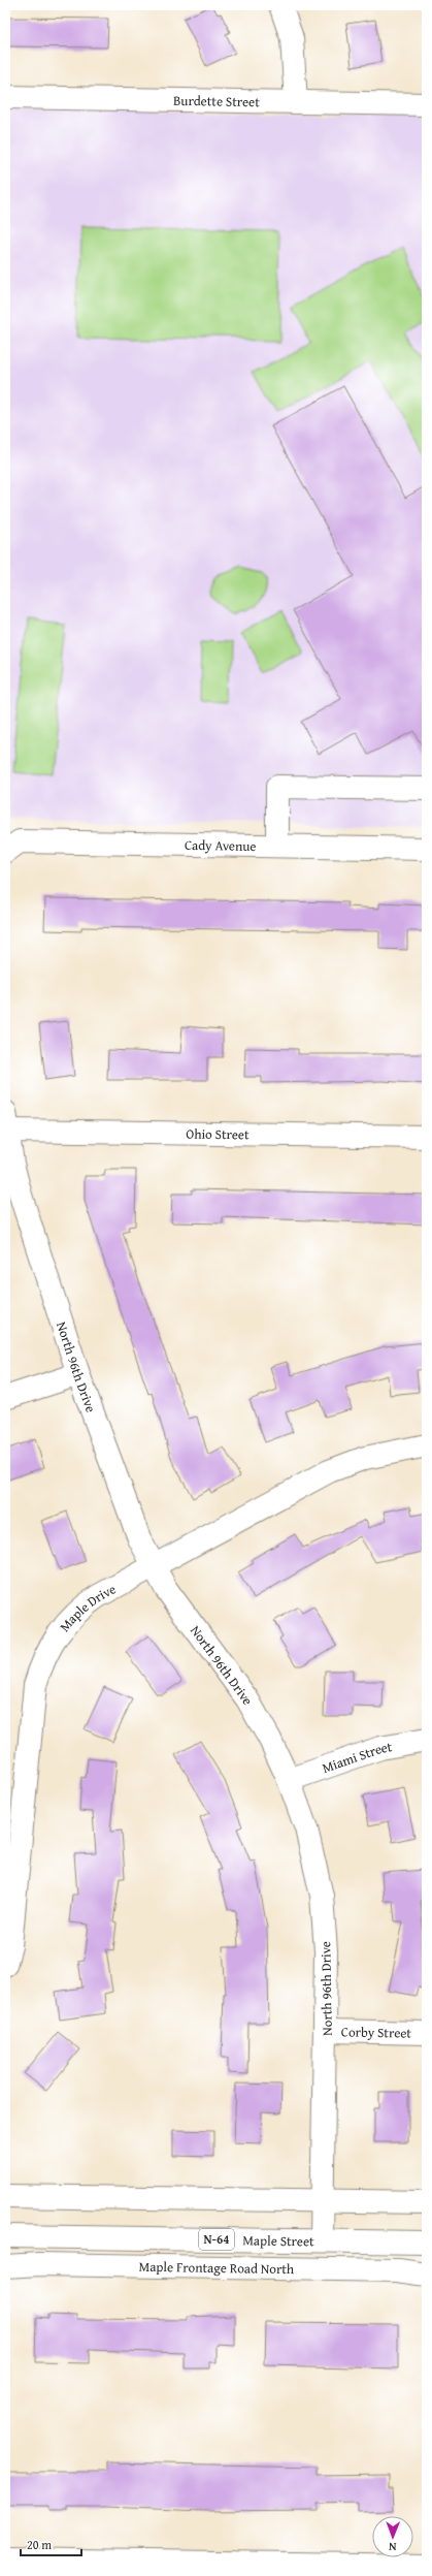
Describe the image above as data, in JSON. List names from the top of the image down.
{
  "streets": {
    "street": [
      "Burdette Street",
      "Cady Avenue",
      "Ohio Street",
      "North 96th Drive",
      "Maple Drive",
      "Miami Street",
      "Corby Street",
      "N-64",
      "Maple Street",
      "Maple Frontage Road North"
    ]
  },
  "crossings": [
    ["Ohio Street", "North 96th Drive"],
    ["North 96th Drive", "Maple Drive"],
    ["North 96th Drive", "Miami Street"],
    ["North 96th Drive", "Corby Street"],
    ["North 96th Drive", "Maple Street"]
  ],
  "scale_bar": "20 m",
  "north": "bottom"
}
